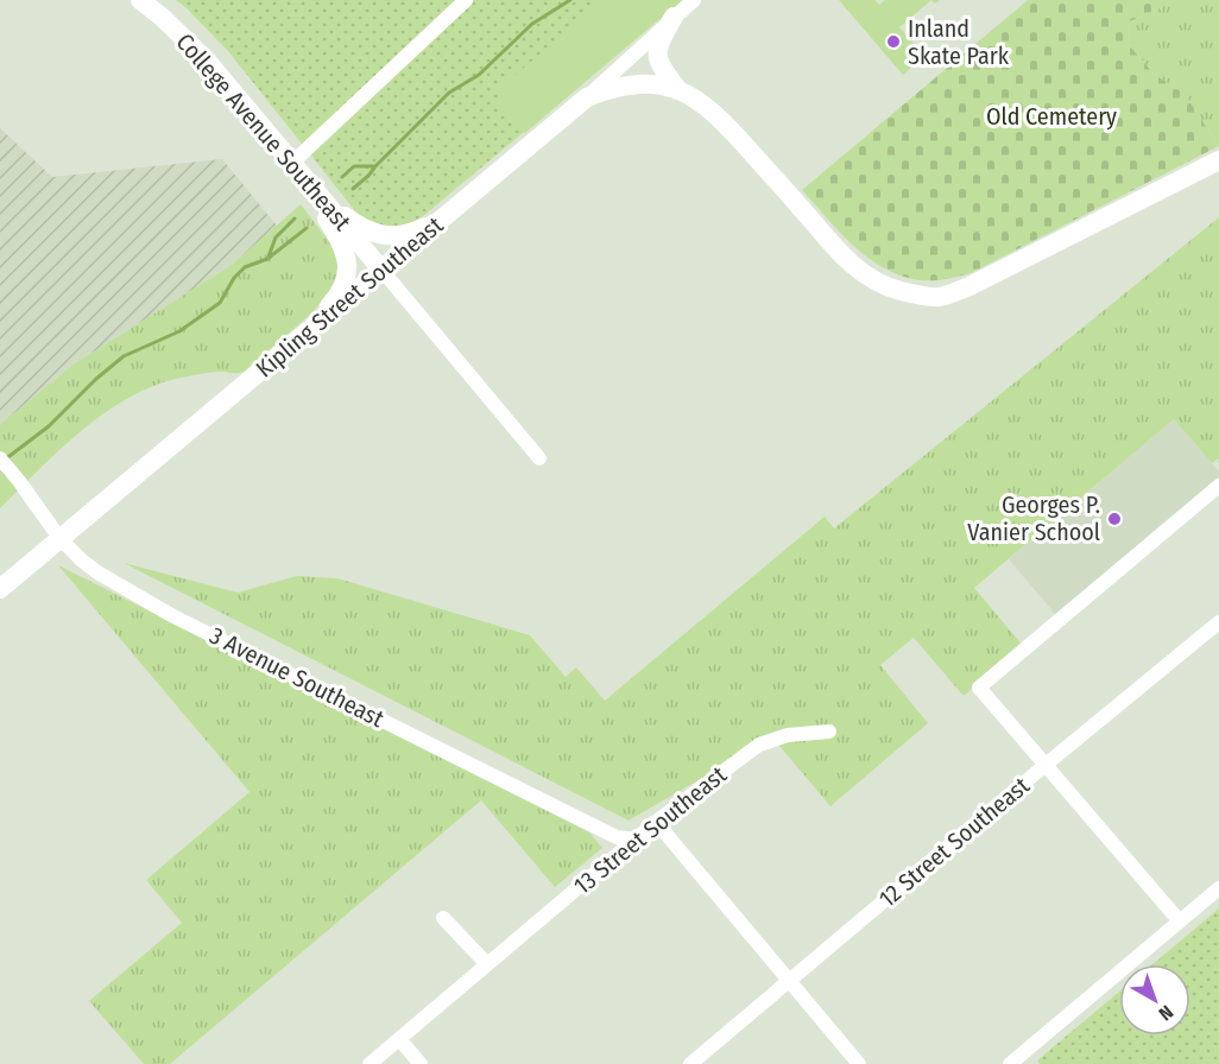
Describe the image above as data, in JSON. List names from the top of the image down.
{
  "streets": {
    "street": [
      "College Avenue Southeast",
      "Kipling Street Southeast",
      "3 Avenue Southeast",
      "13 Street Southeast",
      "12 Street Southeast"
    ]
  },
  "crossings": [
    ["College Avenue Southeast", "Kipling Street Southeast"],
    ["Kipling Street Southeast", "3 Avenue Southeast"],
    ["3 Avenue Southeast", "13 Street Southeast"]
  ],
  "parks": ["Old Cemetery"],
  "places": ["Inland Skate Park", "Georges P. Vanier School"],
  "north": "bottom right"
}
